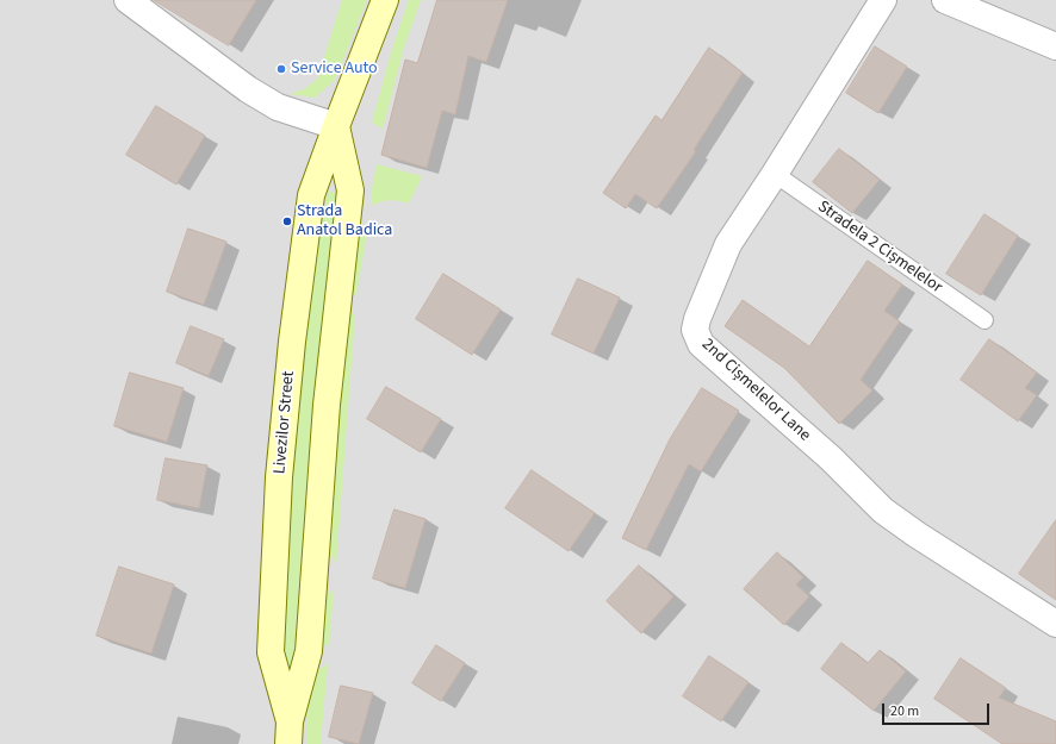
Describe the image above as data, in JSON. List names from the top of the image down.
{
  "streets": {
    "street": ["2nd Cișmelelor Lane", "Livezilor Street"],
    "lane": ["Stradela 2 Cișmelelor"]
  },
  "crossings": [
    ["Stradela 2 Cișmelelor", "2nd Cișmelelor Lane"]
  ],
  "places": ["Service Auto", "Strada Anatol Badica"],
  "scale_bar": "20 m"
}
